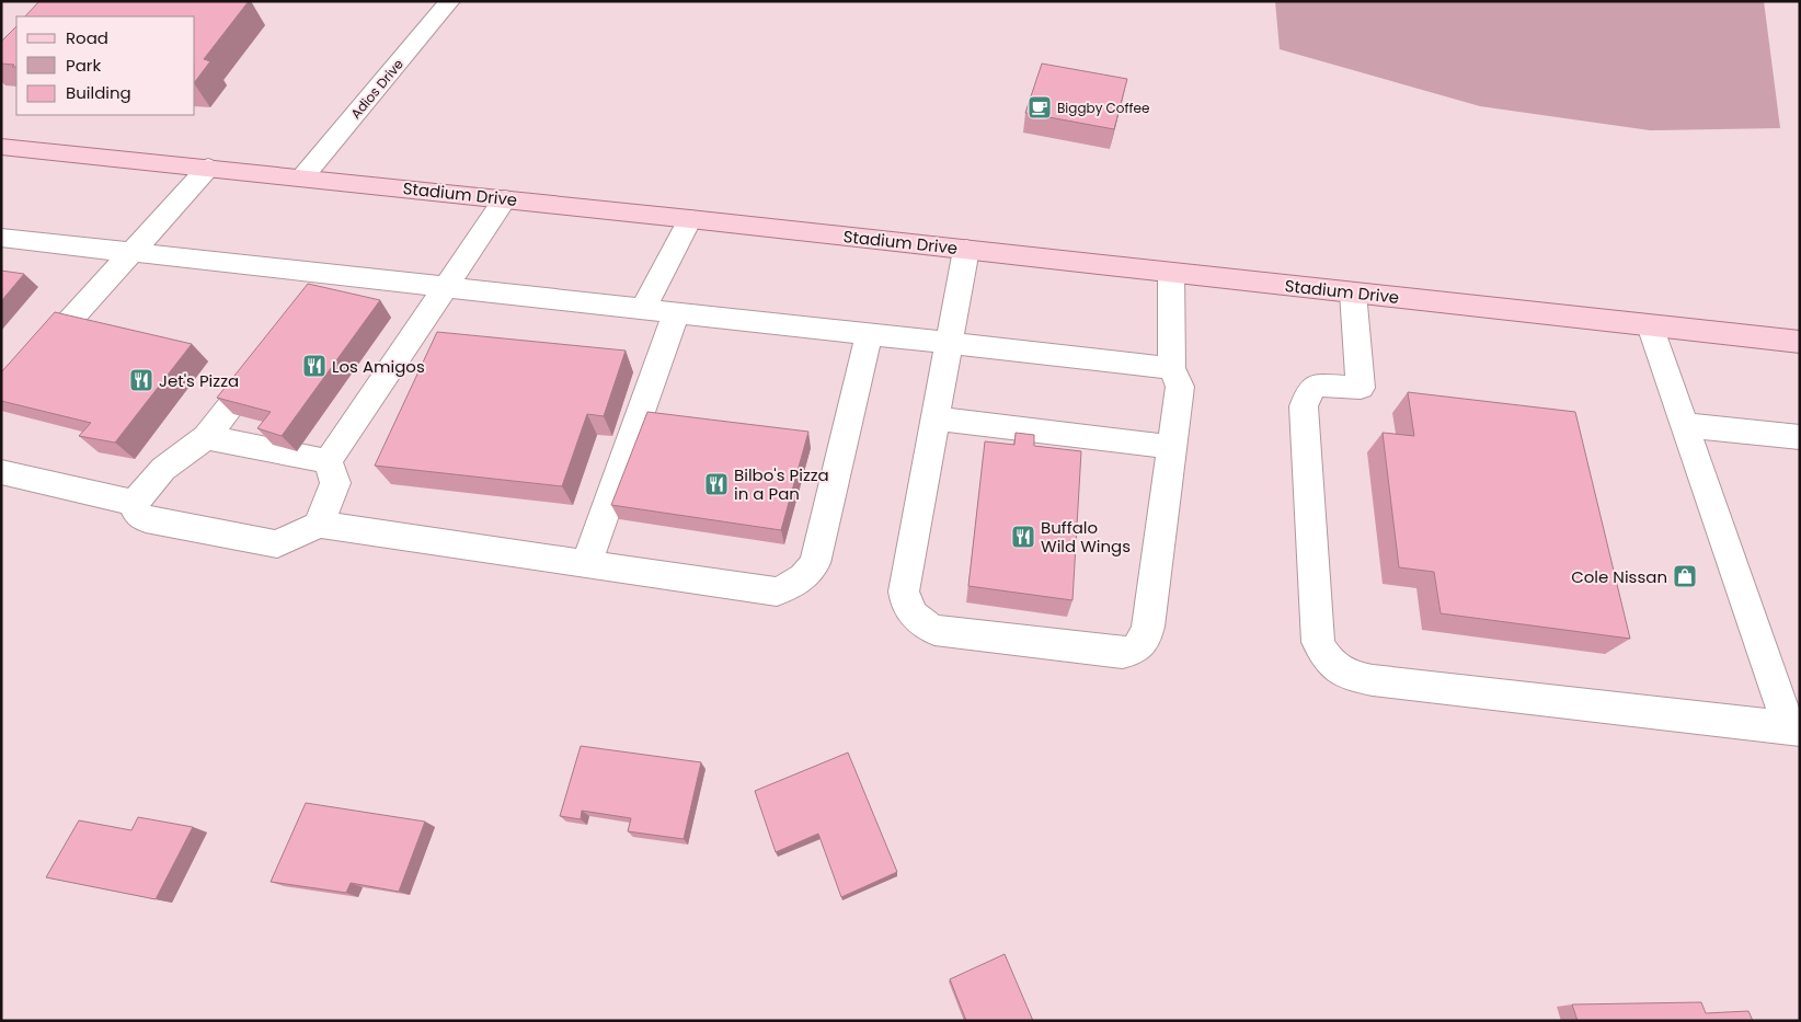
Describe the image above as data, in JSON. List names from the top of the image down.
{
  "streets": {
    "main road": ["Stadium Drive"],
    "street": ["Adios Drive"]
  },
  "crossings": [
    ["Adios Drive", "Stadium Drive"]
  ],
  "places": {
    "cafe": ["Biggby Coffee"],
    "restaurant": [
      "Los Amigos",
      "Jet's Pizza",
      "Bilbo's Pizza in a Pan",
      "Buffalo Wild Wings"
    ],
    "shop": ["Cole Nissan"]
  },
  "legend": ["Road", "Park", "Building"]
}
